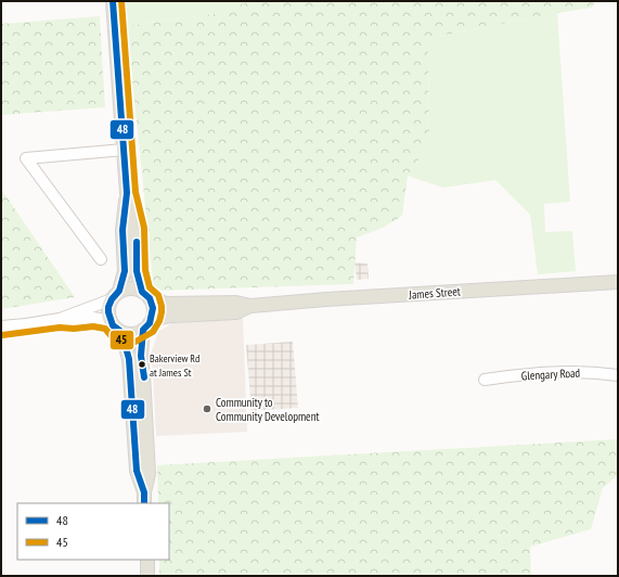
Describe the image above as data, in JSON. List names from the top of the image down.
{
  "streets": {
    "main road": ["James Street"],
    "street": ["Glengary Road"]
  },
  "places": ["Bakerview Rd at James St", "Community to Community Development"],
  "lines": ["transit line 48", "transit line 45"],
  "legend": ["48", "45"]
}
